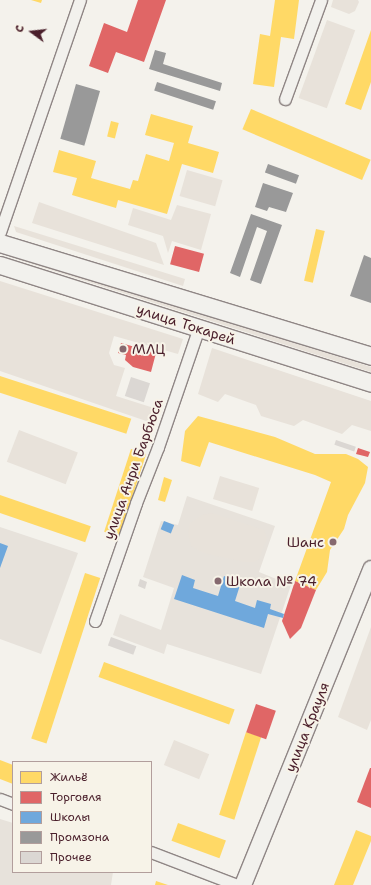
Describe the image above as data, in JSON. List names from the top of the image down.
{
  "streets": {
    "main road": ["улица Токарей", "улица Крауля"],
    "street": ["улица Анри Барбюса"]
  },
  "crossings": [
    ["улица Токарей", "улица Анри Барбюса"]
  ],
  "places": ["МЛЦ", "Шанс", "Школа № 74"],
  "legend": [
    "Жильё",
    "Торговля",
    "Школы",
    "Промзона",
    "Прочее"
  ],
  "north": "left"
}
